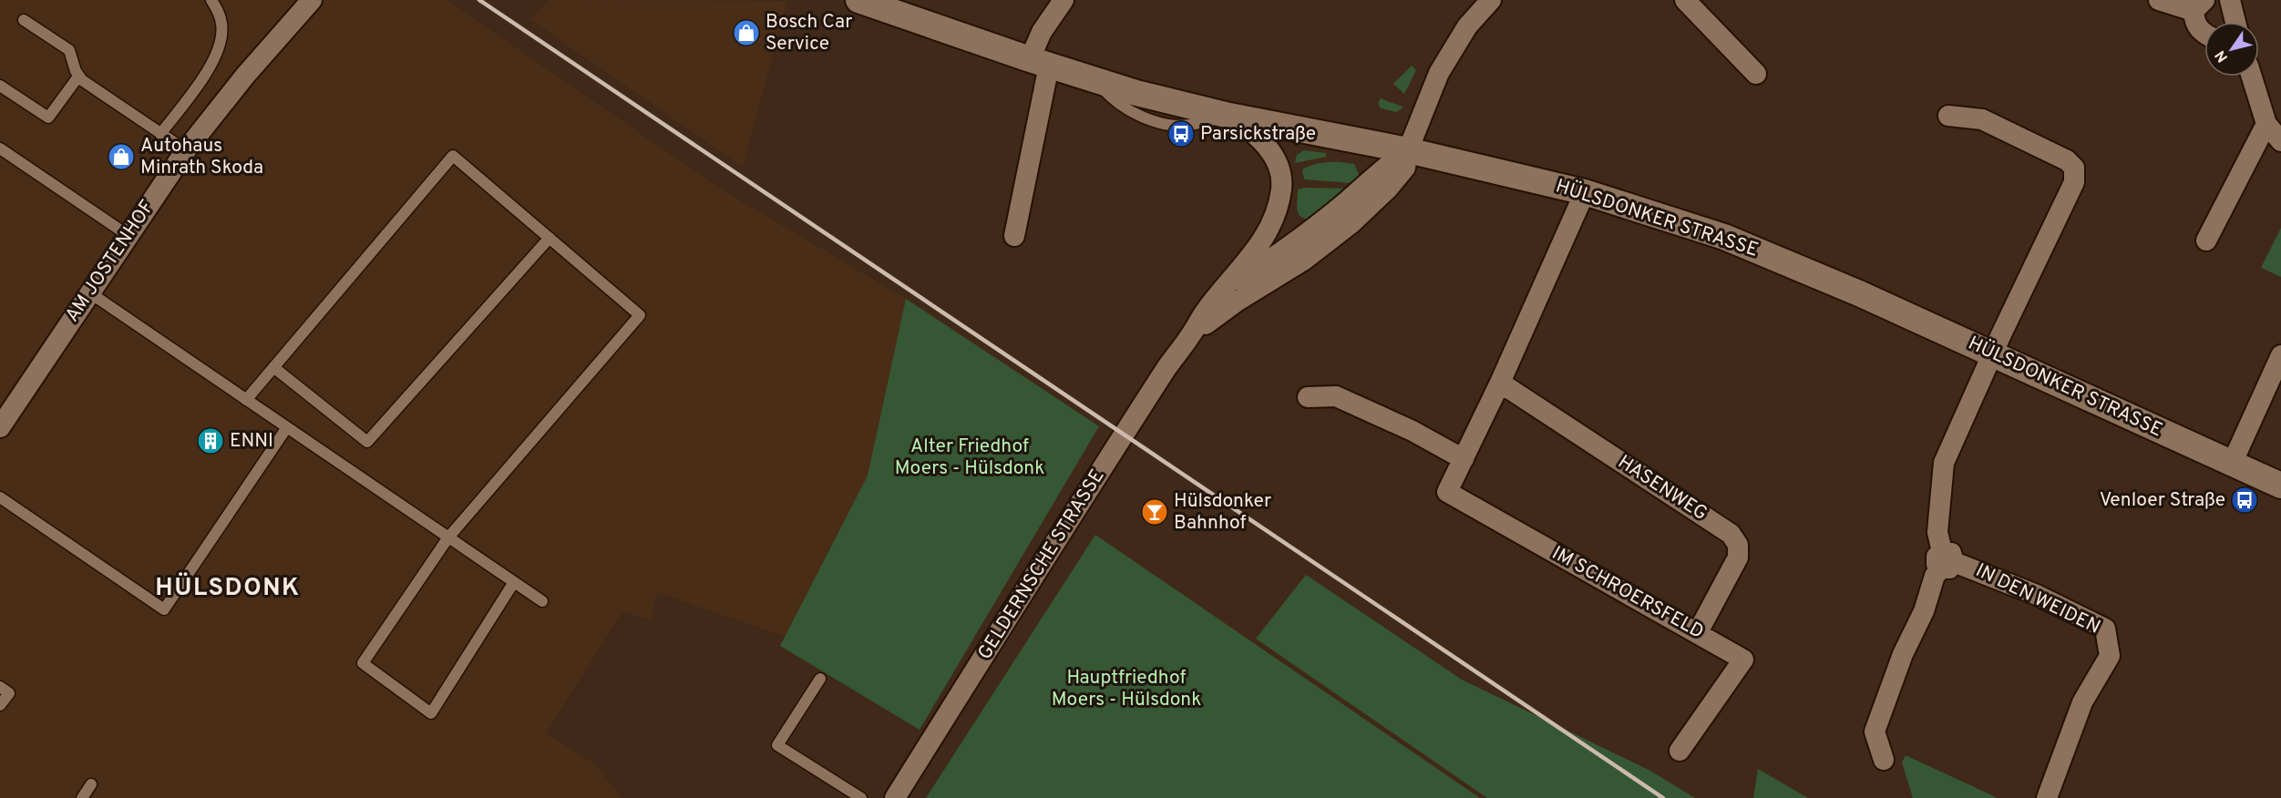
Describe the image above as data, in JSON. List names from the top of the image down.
{
  "streets": {
    "street": [
      "HÜLSDONKER STRASSE",
      "AM JOSTENHOF",
      "HASENWEG",
      "GELDERNSCHE STRASSE",
      "IM SCHROERSFELD",
      "IN DEN WEIDEN"
    ]
  },
  "crossings": [
    ["HÜLSDONKER STRASSE", "GELDERNSCHE STRASSE"],
    ["HÜLSDONKER STRASSE", "IM SCHROERSFELD"],
    ["HASENWEG", "IM SCHROERSFELD"]
  ],
  "districts": ["HÜLSDONK"],
  "parks": ["Alter Friedhof Moers - Hülsdonk", "Hauptfriedhof Moers - Hülsdonk"],
  "places": {
    "shop": ["Bosch Car Service", "Autohaus Minrath Skoda"],
    "bus stop": ["Parsickstraße", "Venloer Straße"],
    "building": ["ENNI"],
    "bar": ["Hülsdonker Bahnhof"]
  },
  "north": "bottom left"
}
